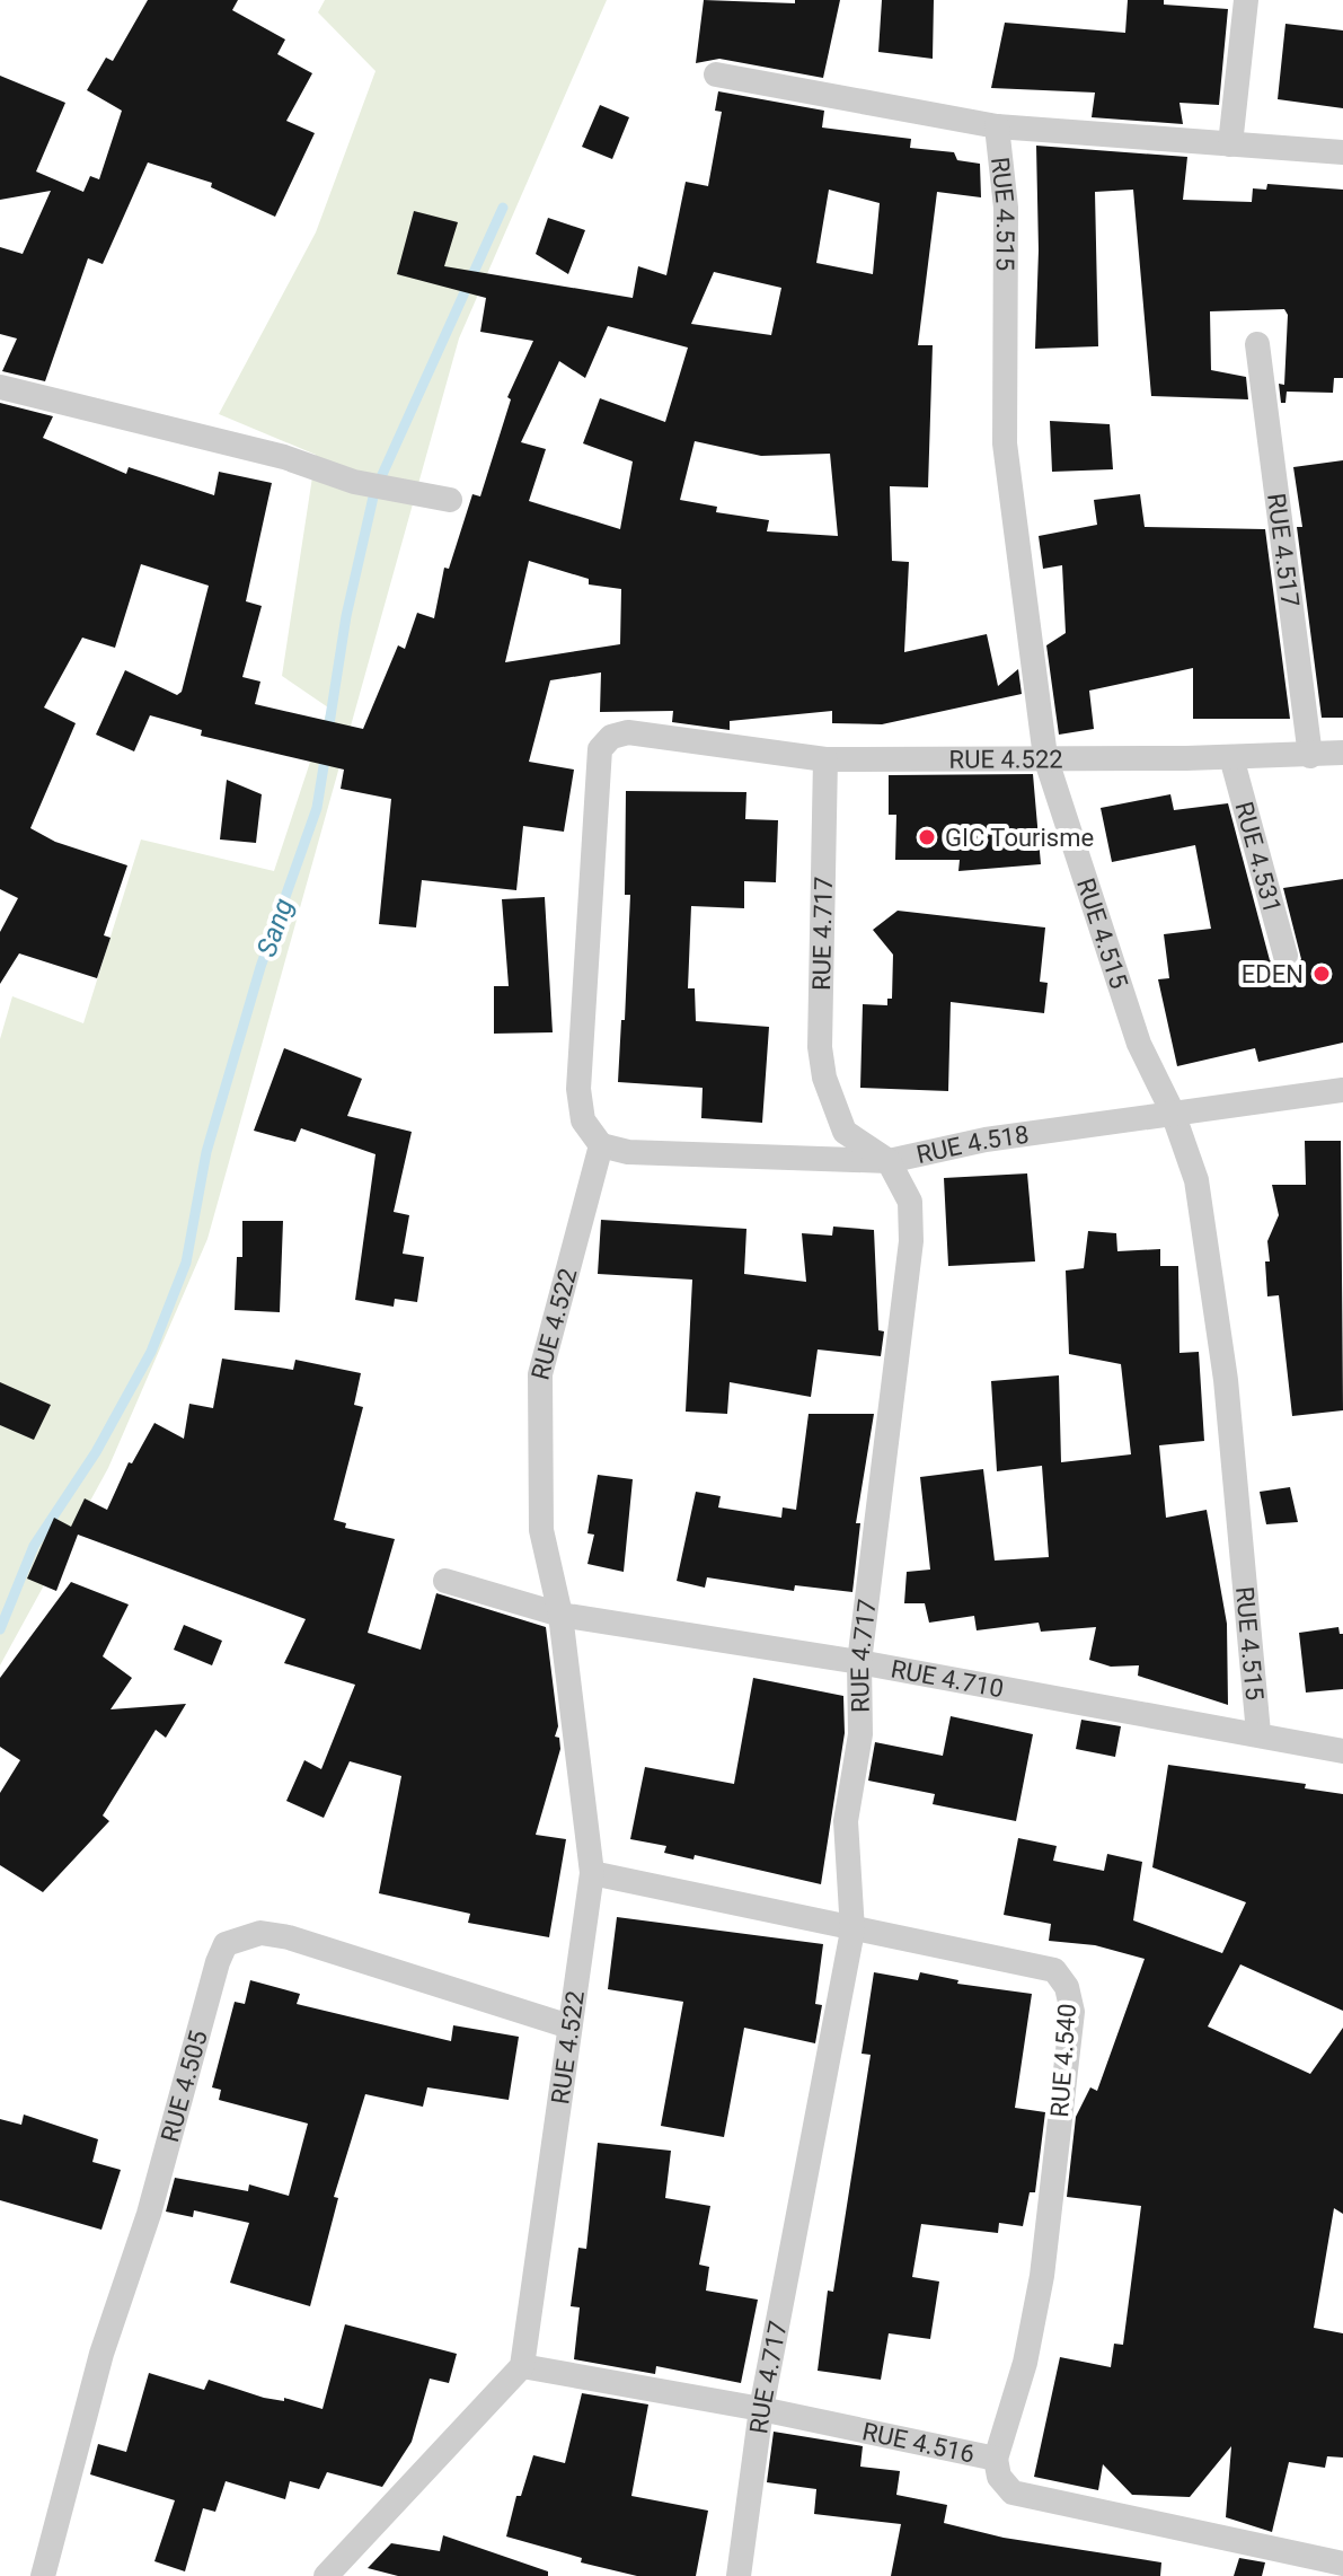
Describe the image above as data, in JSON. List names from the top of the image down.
{
  "streets": {
    "street": [
      "RUE 4.515",
      "RUE 4.517",
      "RUE 4.522",
      "RUE 4.531",
      "RUE 4.717",
      "RUE 4.518",
      "RUE 4.710",
      "RUE 4.540",
      "RUE 4.505",
      "RUE 4.516"
    ]
  },
  "crossings": [
    ["RUE 4.515", "RUE 4.522"],
    ["RUE 4.515", "RUE 4.518"],
    ["RUE 4.515", "RUE 4.710"],
    ["RUE 4.517", "RUE 4.522"],
    ["RUE 4.522", "RUE 4.531"],
    ["RUE 4.522", "RUE 4.717"],
    ["RUE 4.522", "RUE 4.518"],
    ["RUE 4.522", "RUE 4.710"],
    ["RUE 4.522", "RUE 4.540"],
    ["RUE 4.522", "RUE 4.505"],
    ["RUE 4.522", "RUE 4.516"],
    ["RUE 4.717", "RUE 4.518"],
    ["RUE 4.717", "RUE 4.710"],
    ["RUE 4.717", "RUE 4.540"],
    ["RUE 4.717", "RUE 4.516"],
    ["RUE 4.540", "RUE 4.516"]
  ],
  "water": ["Sang"],
  "places": ["GIC Tourisme", "EDEN"]
}
